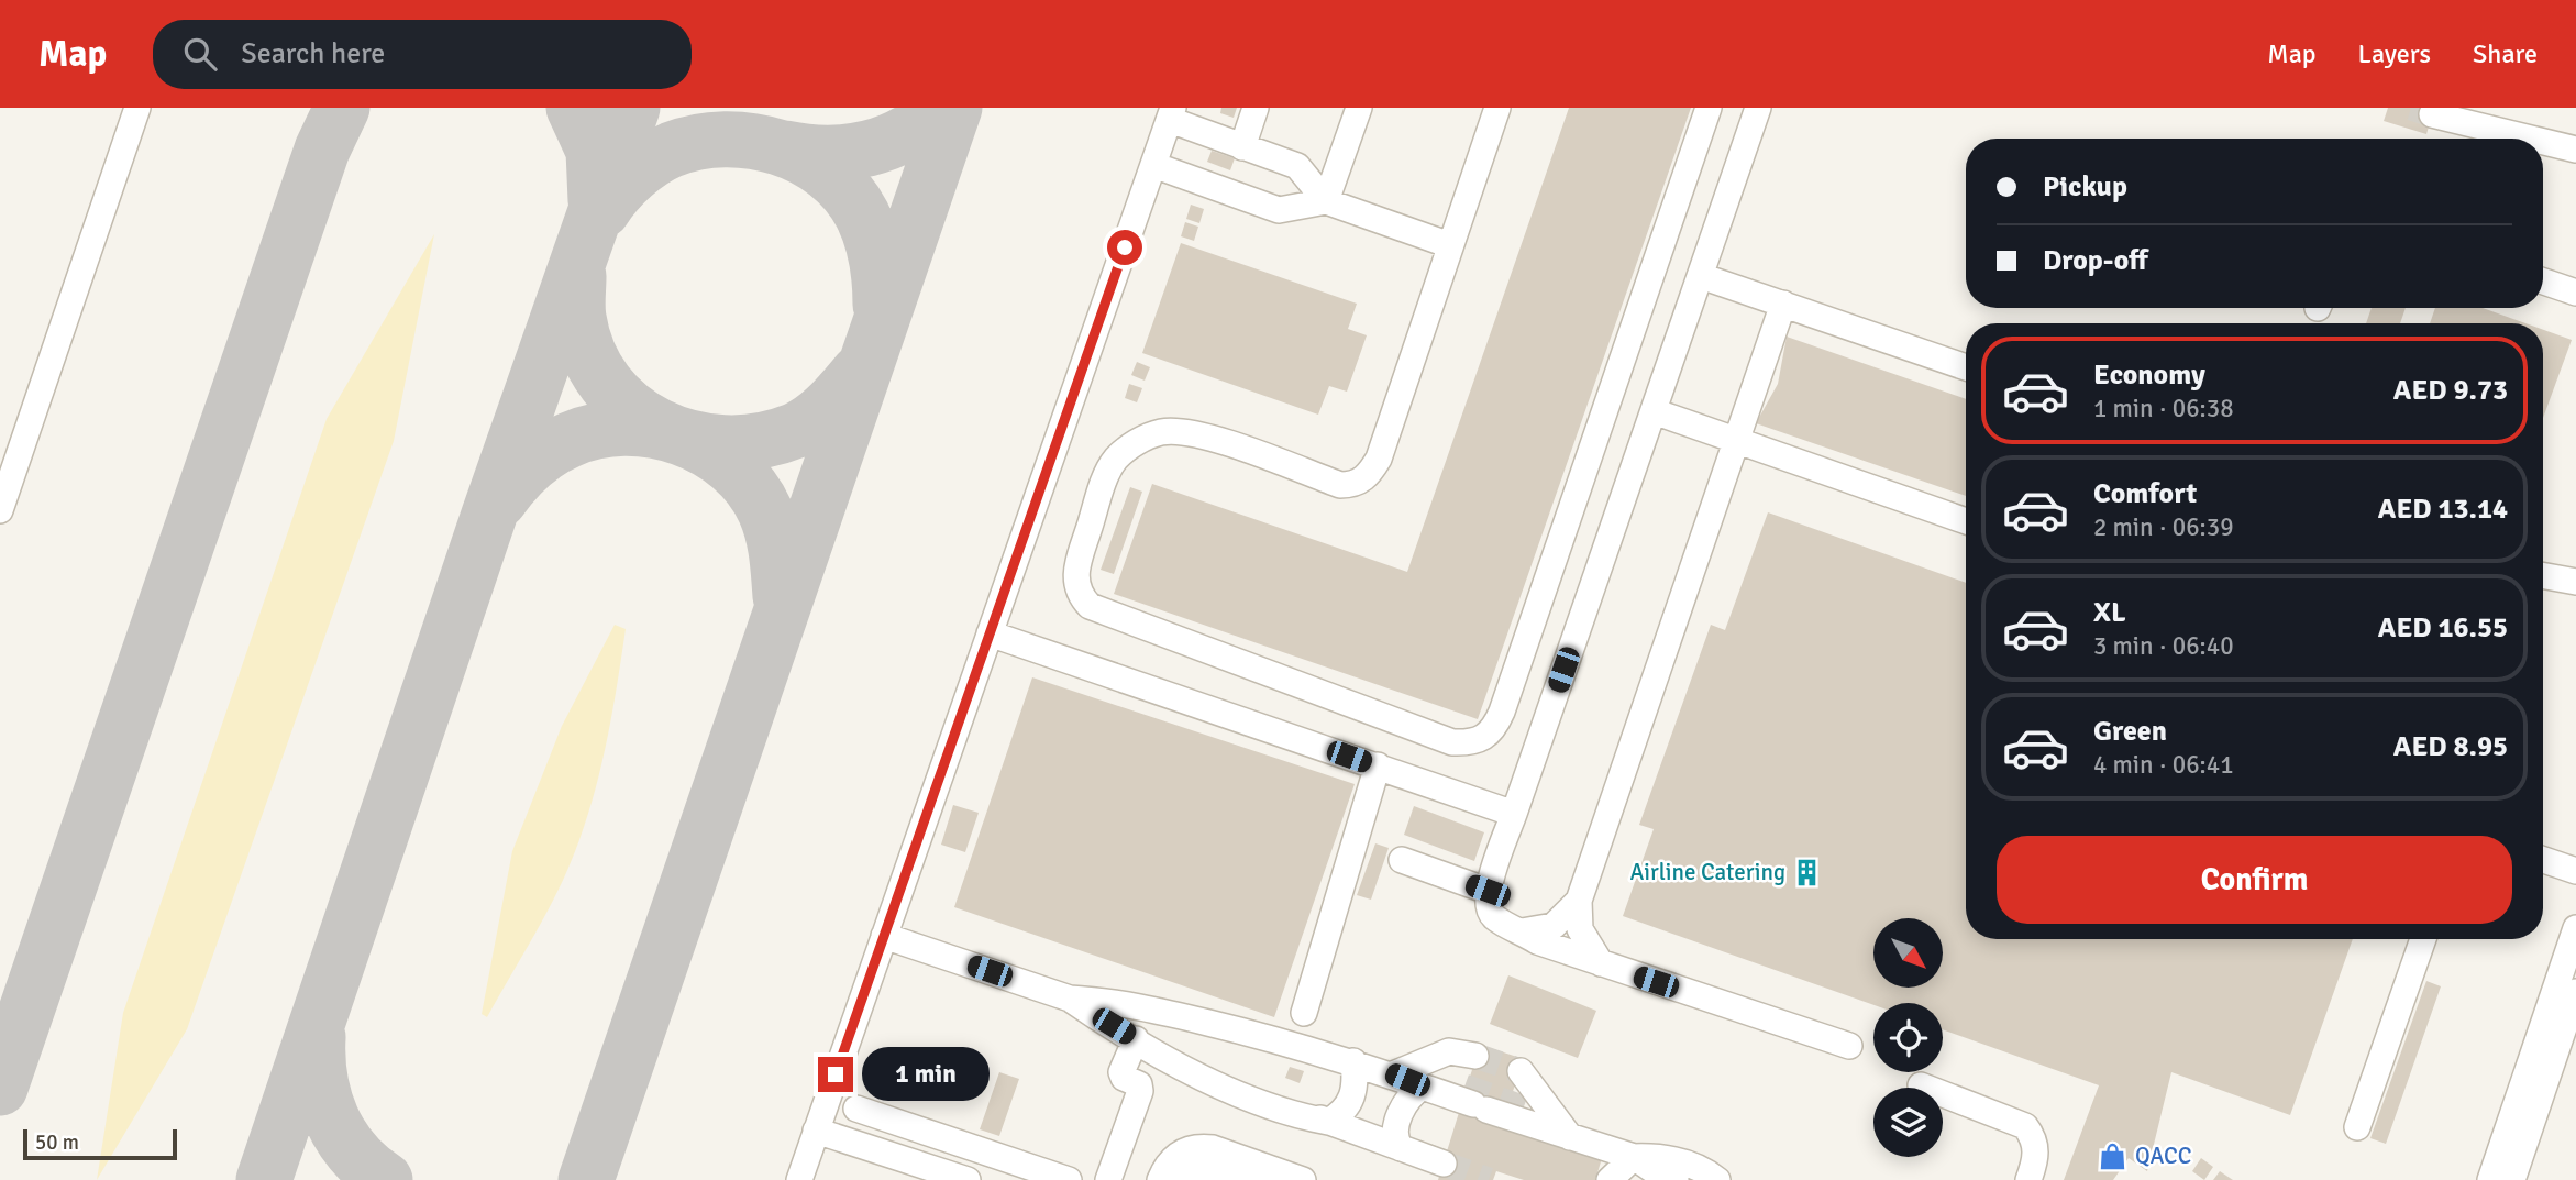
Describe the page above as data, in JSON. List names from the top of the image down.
{
  "places": {
    "building": ["Airline Catering"],
    "shop": ["QACC"]
  },
  "scale_bar": "50 m",
  "north": "bottom right",
  "page": {
    "header": "Map",
    "search": "Search here",
    "nav": ["Map", "Layers", "Share"],
    "banner": ["Pickup", "Drop-off"],
    "list": [
      {
        "name": "Economy",
        "note": "1 min · 06:38",
        "value": "AED 9.73"
      },
      {
        "name": "Comfort",
        "note": "2 min · 06:39",
        "value": "AED 13.14"
      },
      {
        "name": "XL",
        "note": "3 min · 06:40",
        "value": "AED 16.55"
      },
      {
        "name": "Green",
        "note": "4 min · 06:41",
        "value": "AED 8.95"
      }
    ],
    "buttons": "Confirm",
    "bubble": "1 min",
    "scale": "50 m"
  }
}
